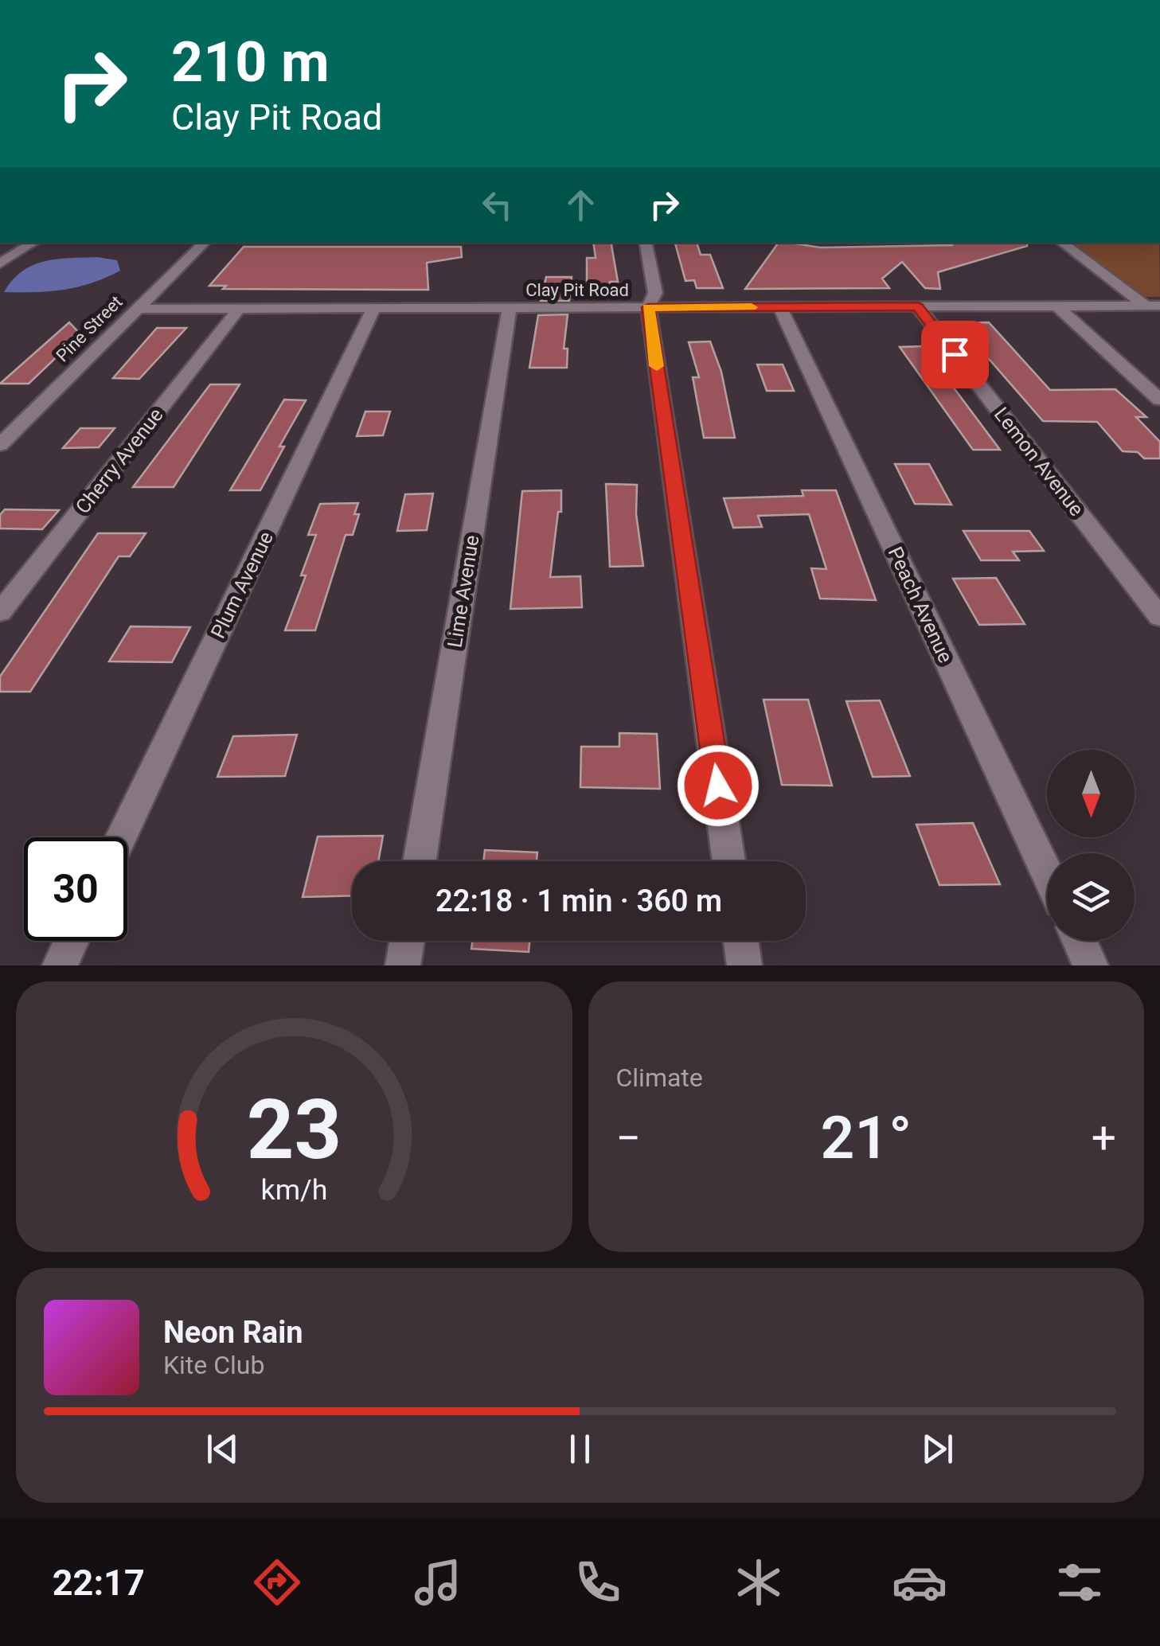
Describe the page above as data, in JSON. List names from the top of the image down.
{
  "streets": {
    "street": [
      "Clay Pit Road",
      "Pine Street",
      "Cherry Avenue",
      "Lemon Avenue",
      "Plum Avenue",
      "Lime Avenue",
      "Peach Avenue"
    ]
  },
  "crossings": [
    ["Clay Pit Road", "Pine Street"],
    ["Clay Pit Road", "Cherry Avenue"],
    ["Clay Pit Road", "Lemon Avenue"],
    ["Clay Pit Road", "Plum Avenue"],
    ["Clay Pit Road", "Lime Avenue"],
    ["Clay Pit Road", "Peach Avenue"]
  ],
  "north": "bottom",
  "page": {
    "turn": ["210 m", "Clay Pit Road"],
    "limit": "30",
    "trip": "22:18 · 1 min · 360 m",
    "tile": "Climate",
    "heat": ["−", "21°", "+"],
    "song": ["Neon Rain", "Kite Club"],
    "tabs": "22:17",
    "gauge": ["23", "km/h"]
  }
}
